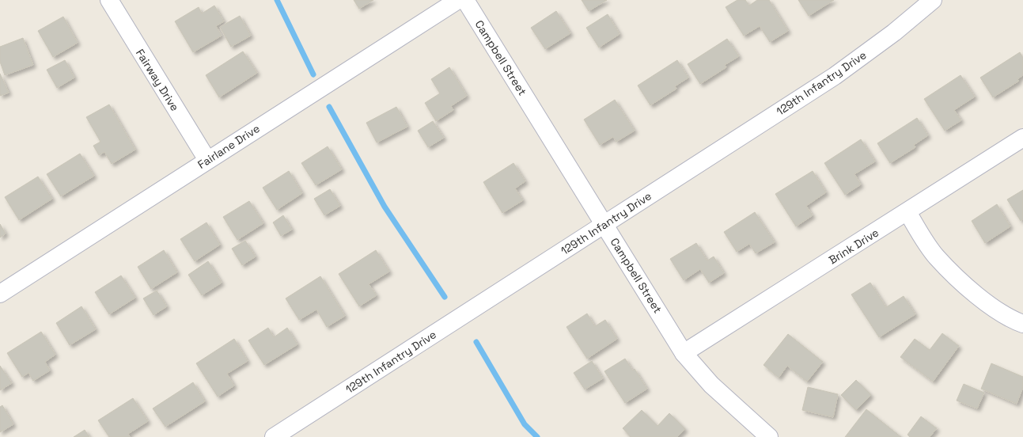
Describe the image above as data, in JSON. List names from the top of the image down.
{
  "streets": {
    "street": [
      "Campbell Street",
      "Fairway Drive",
      "129th Infantry Drive",
      "Fairlane Drive",
      "Brink Drive"
    ]
  },
  "crossings": [
    ["Campbell Street", "129th Infantry Drive"],
    ["Campbell Street", "Brink Drive"],
    ["Fairway Drive", "Fairlane Drive"]
  ]
}
